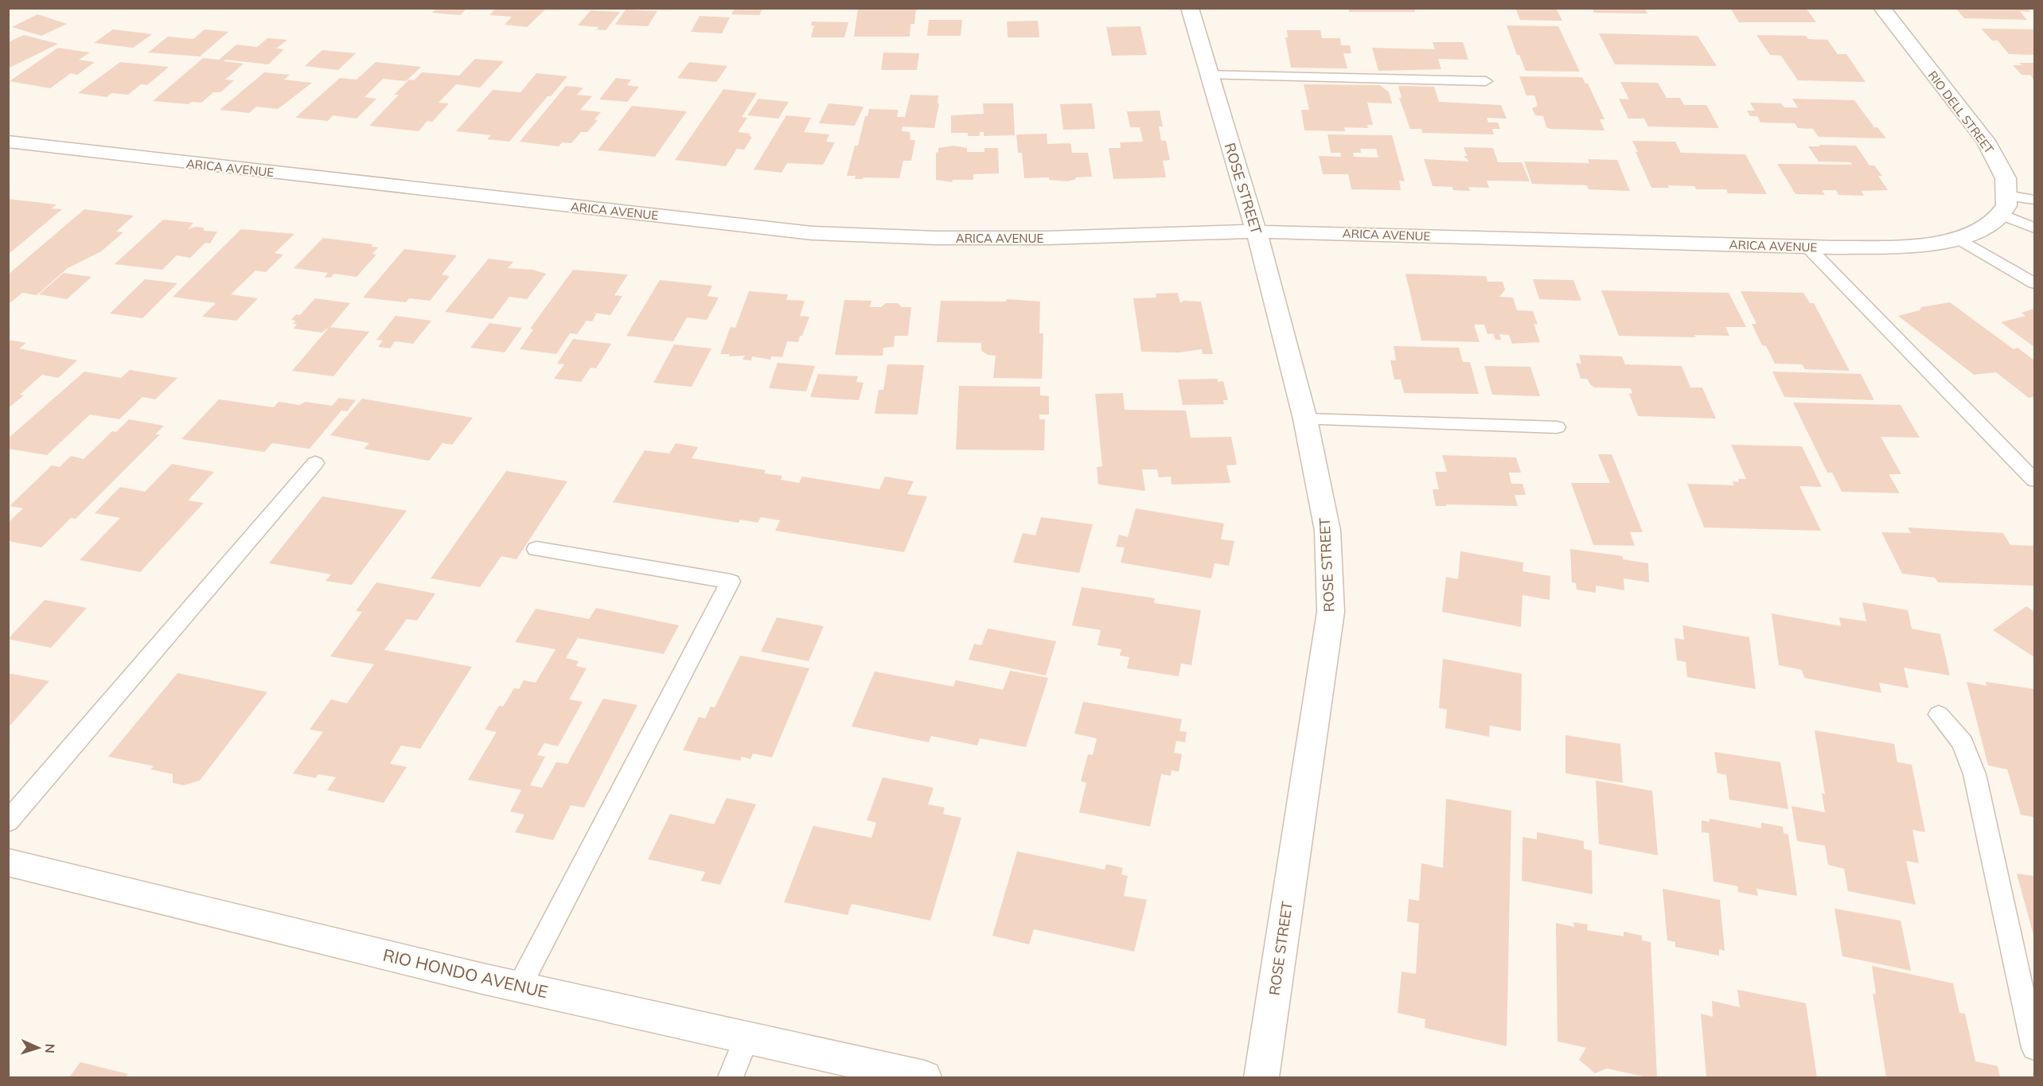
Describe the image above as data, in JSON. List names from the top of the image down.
{
  "streets": {
    "street": [
      "RIO DELL STREET",
      "ARICA AVENUE",
      "ROSE STREET",
      "RIO HONDO AVENUE"
    ]
  },
  "crossings": [
    ["ARICA AVENUE", "ROSE STREET"]
  ],
  "north": "right"
}
